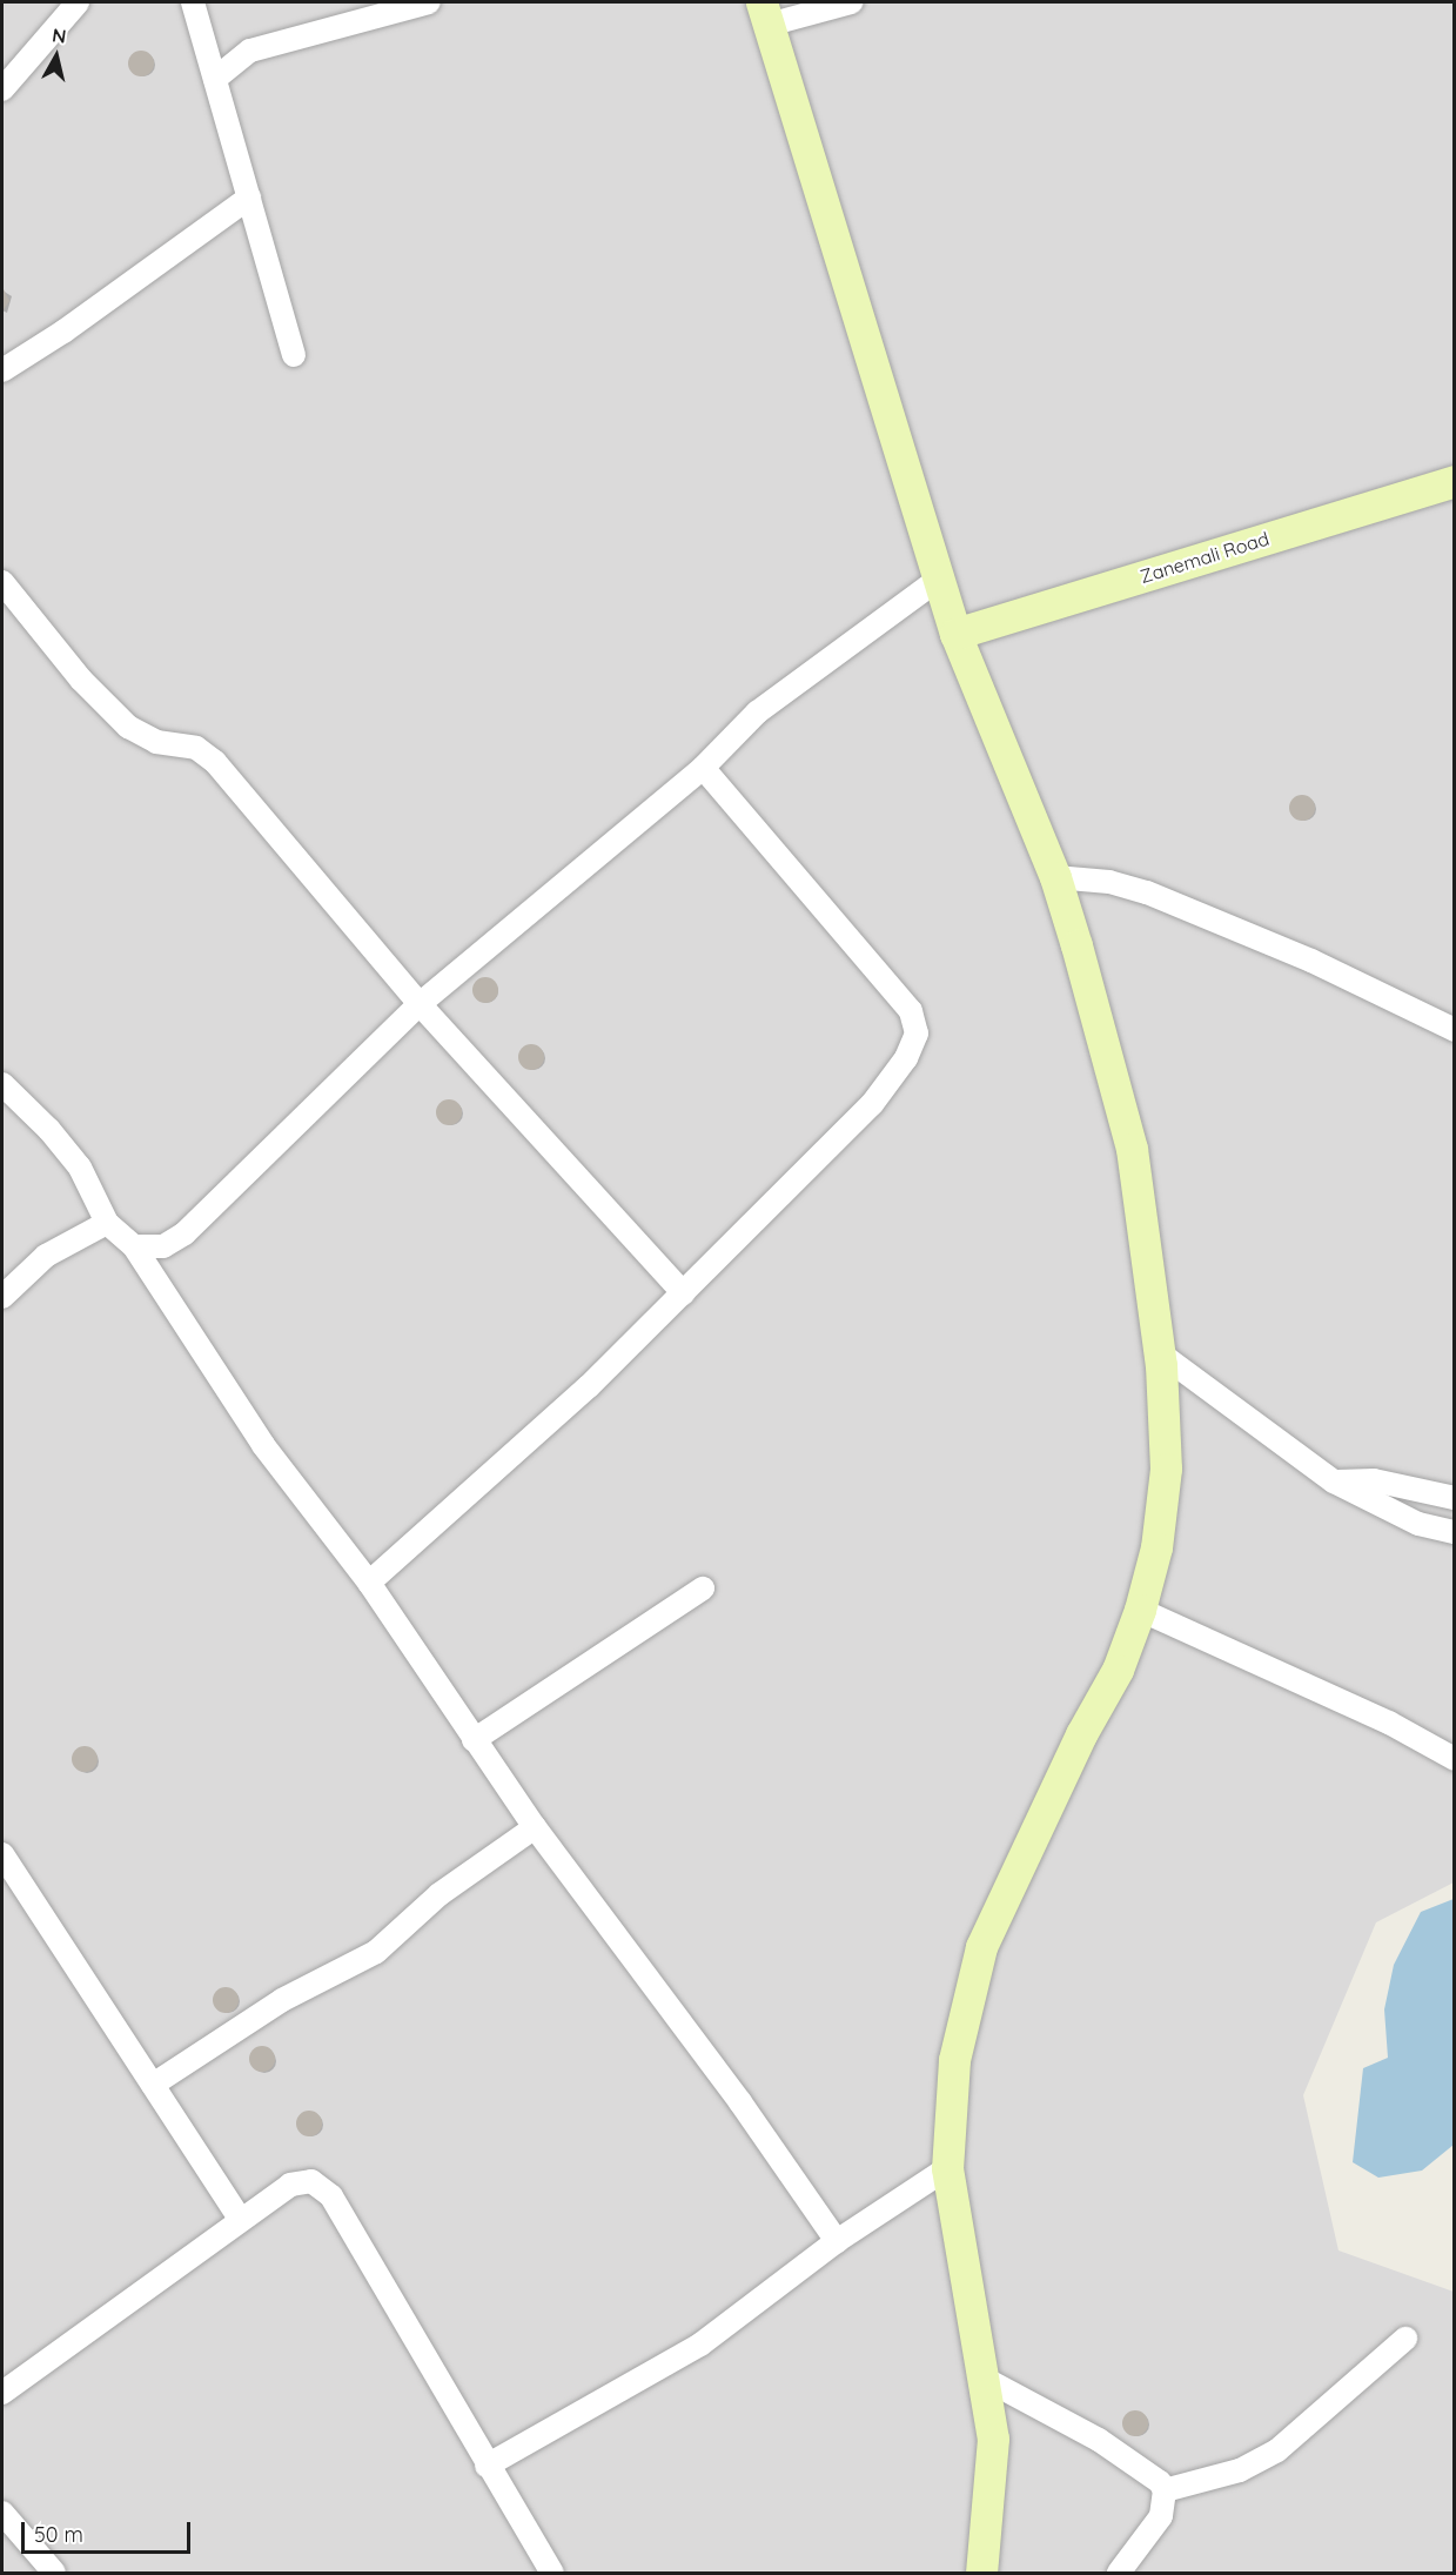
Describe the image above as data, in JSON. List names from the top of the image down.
{
  "streets": {
    "street": ["Zanemali Road"]
  },
  "scale_bar": "50 m",
  "north": "top"
}
